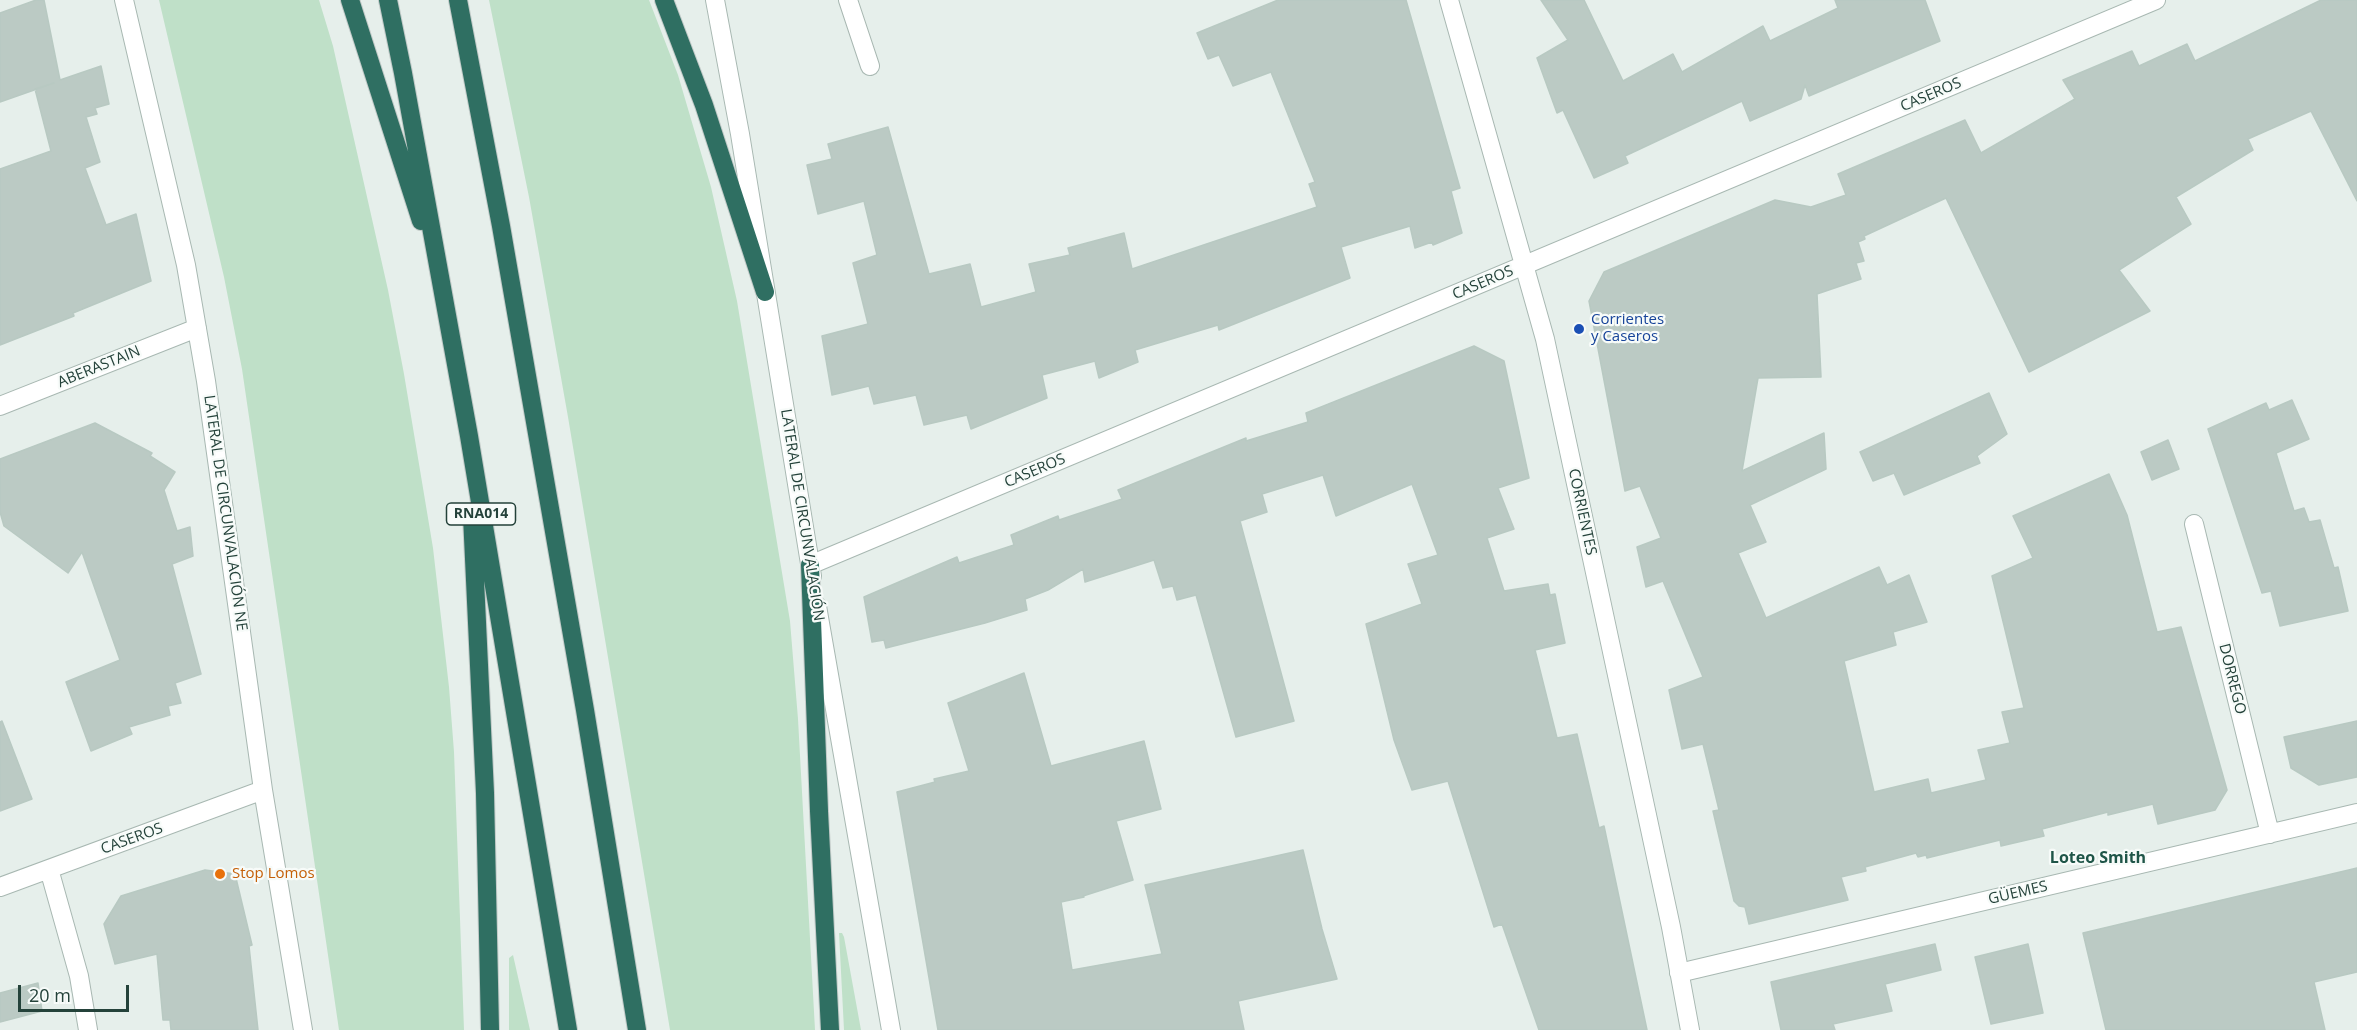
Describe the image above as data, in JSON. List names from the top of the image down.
{
  "streets": {
    "highway": ["RNA014"],
    "street": [
      "CASEROS",
      "ABERASTAIN",
      "CORRIENTES",
      "LATERAL DE CIRCUNVALACIÓN NE",
      "LATERAL DE CIRCUNVALACIÓN",
      "DORREGO",
      "GÜEMES"
    ]
  },
  "crossings": [
    ["CASEROS", "CORRIENTES"],
    ["CASEROS", "LATERAL DE CIRCUNVALACIÓN NE"],
    ["CASEROS", "LATERAL DE CIRCUNVALACIÓN"],
    ["ABERASTAIN", "LATERAL DE CIRCUNVALACIÓN NE"],
    ["CORRIENTES", "GÜEMES"],
    ["DORREGO", "GÜEMES"]
  ],
  "districts": ["Loteo Smith"],
  "places": ["Corrientes y Caseros", "Stop Lomos"],
  "scale_bar": "20 m"
}
